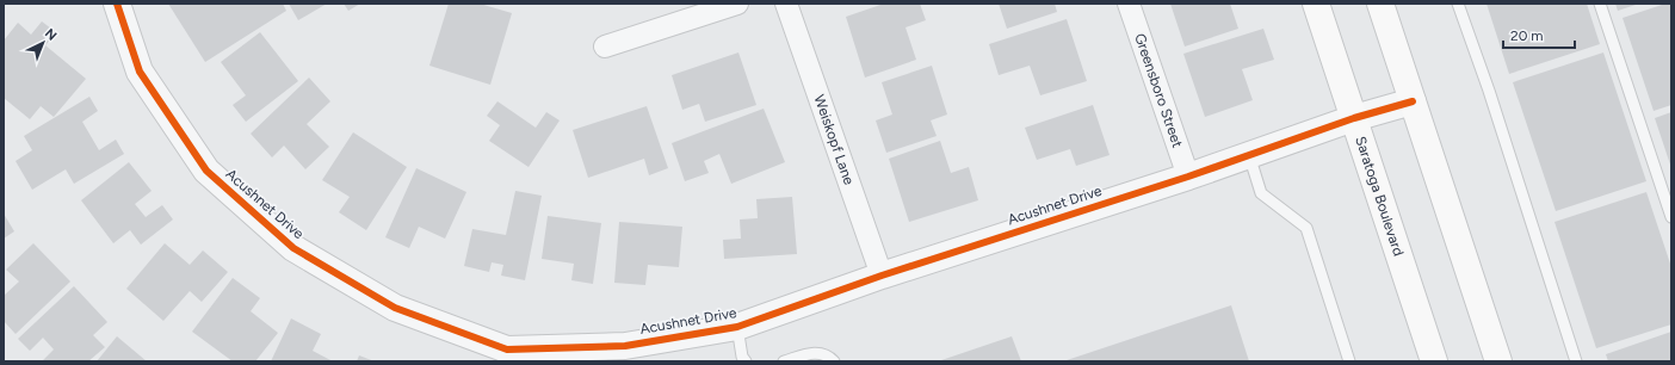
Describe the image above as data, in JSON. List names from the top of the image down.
{
  "streets": {
    "main road": ["Saratoga Boulevard"],
    "street": ["Greensboro Street", "Weiskopf Lane", "Acushnet Drive"]
  },
  "crossings": [
    ["Greensboro Street", "Acushnet Drive"],
    ["Weiskopf Lane", "Acushnet Drive"],
    ["Saratoga Boulevard", "Acushnet Drive"]
  ],
  "scale_bar": "20 m",
  "north": "top right"
}
